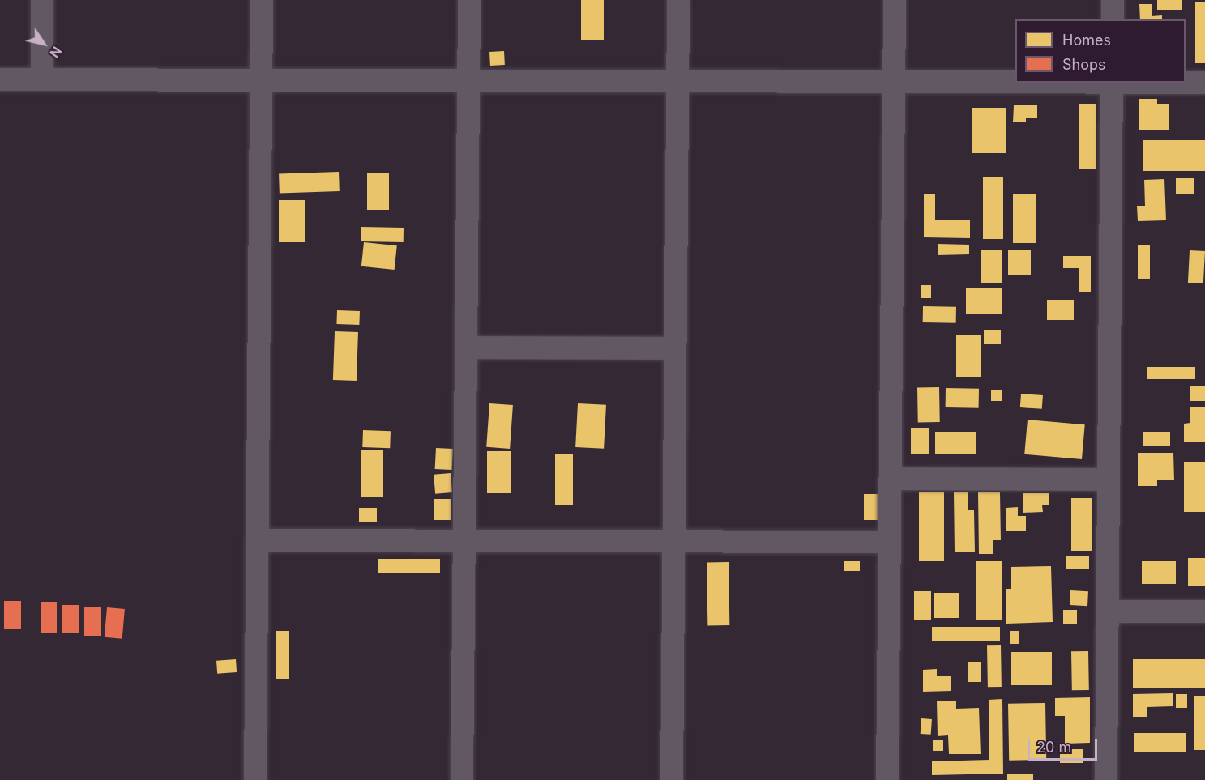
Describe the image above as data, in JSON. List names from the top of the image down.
{
  "legend": ["Homes", "Shops"],
  "scale_bar": "20 m",
  "north": "bottom right"
}
